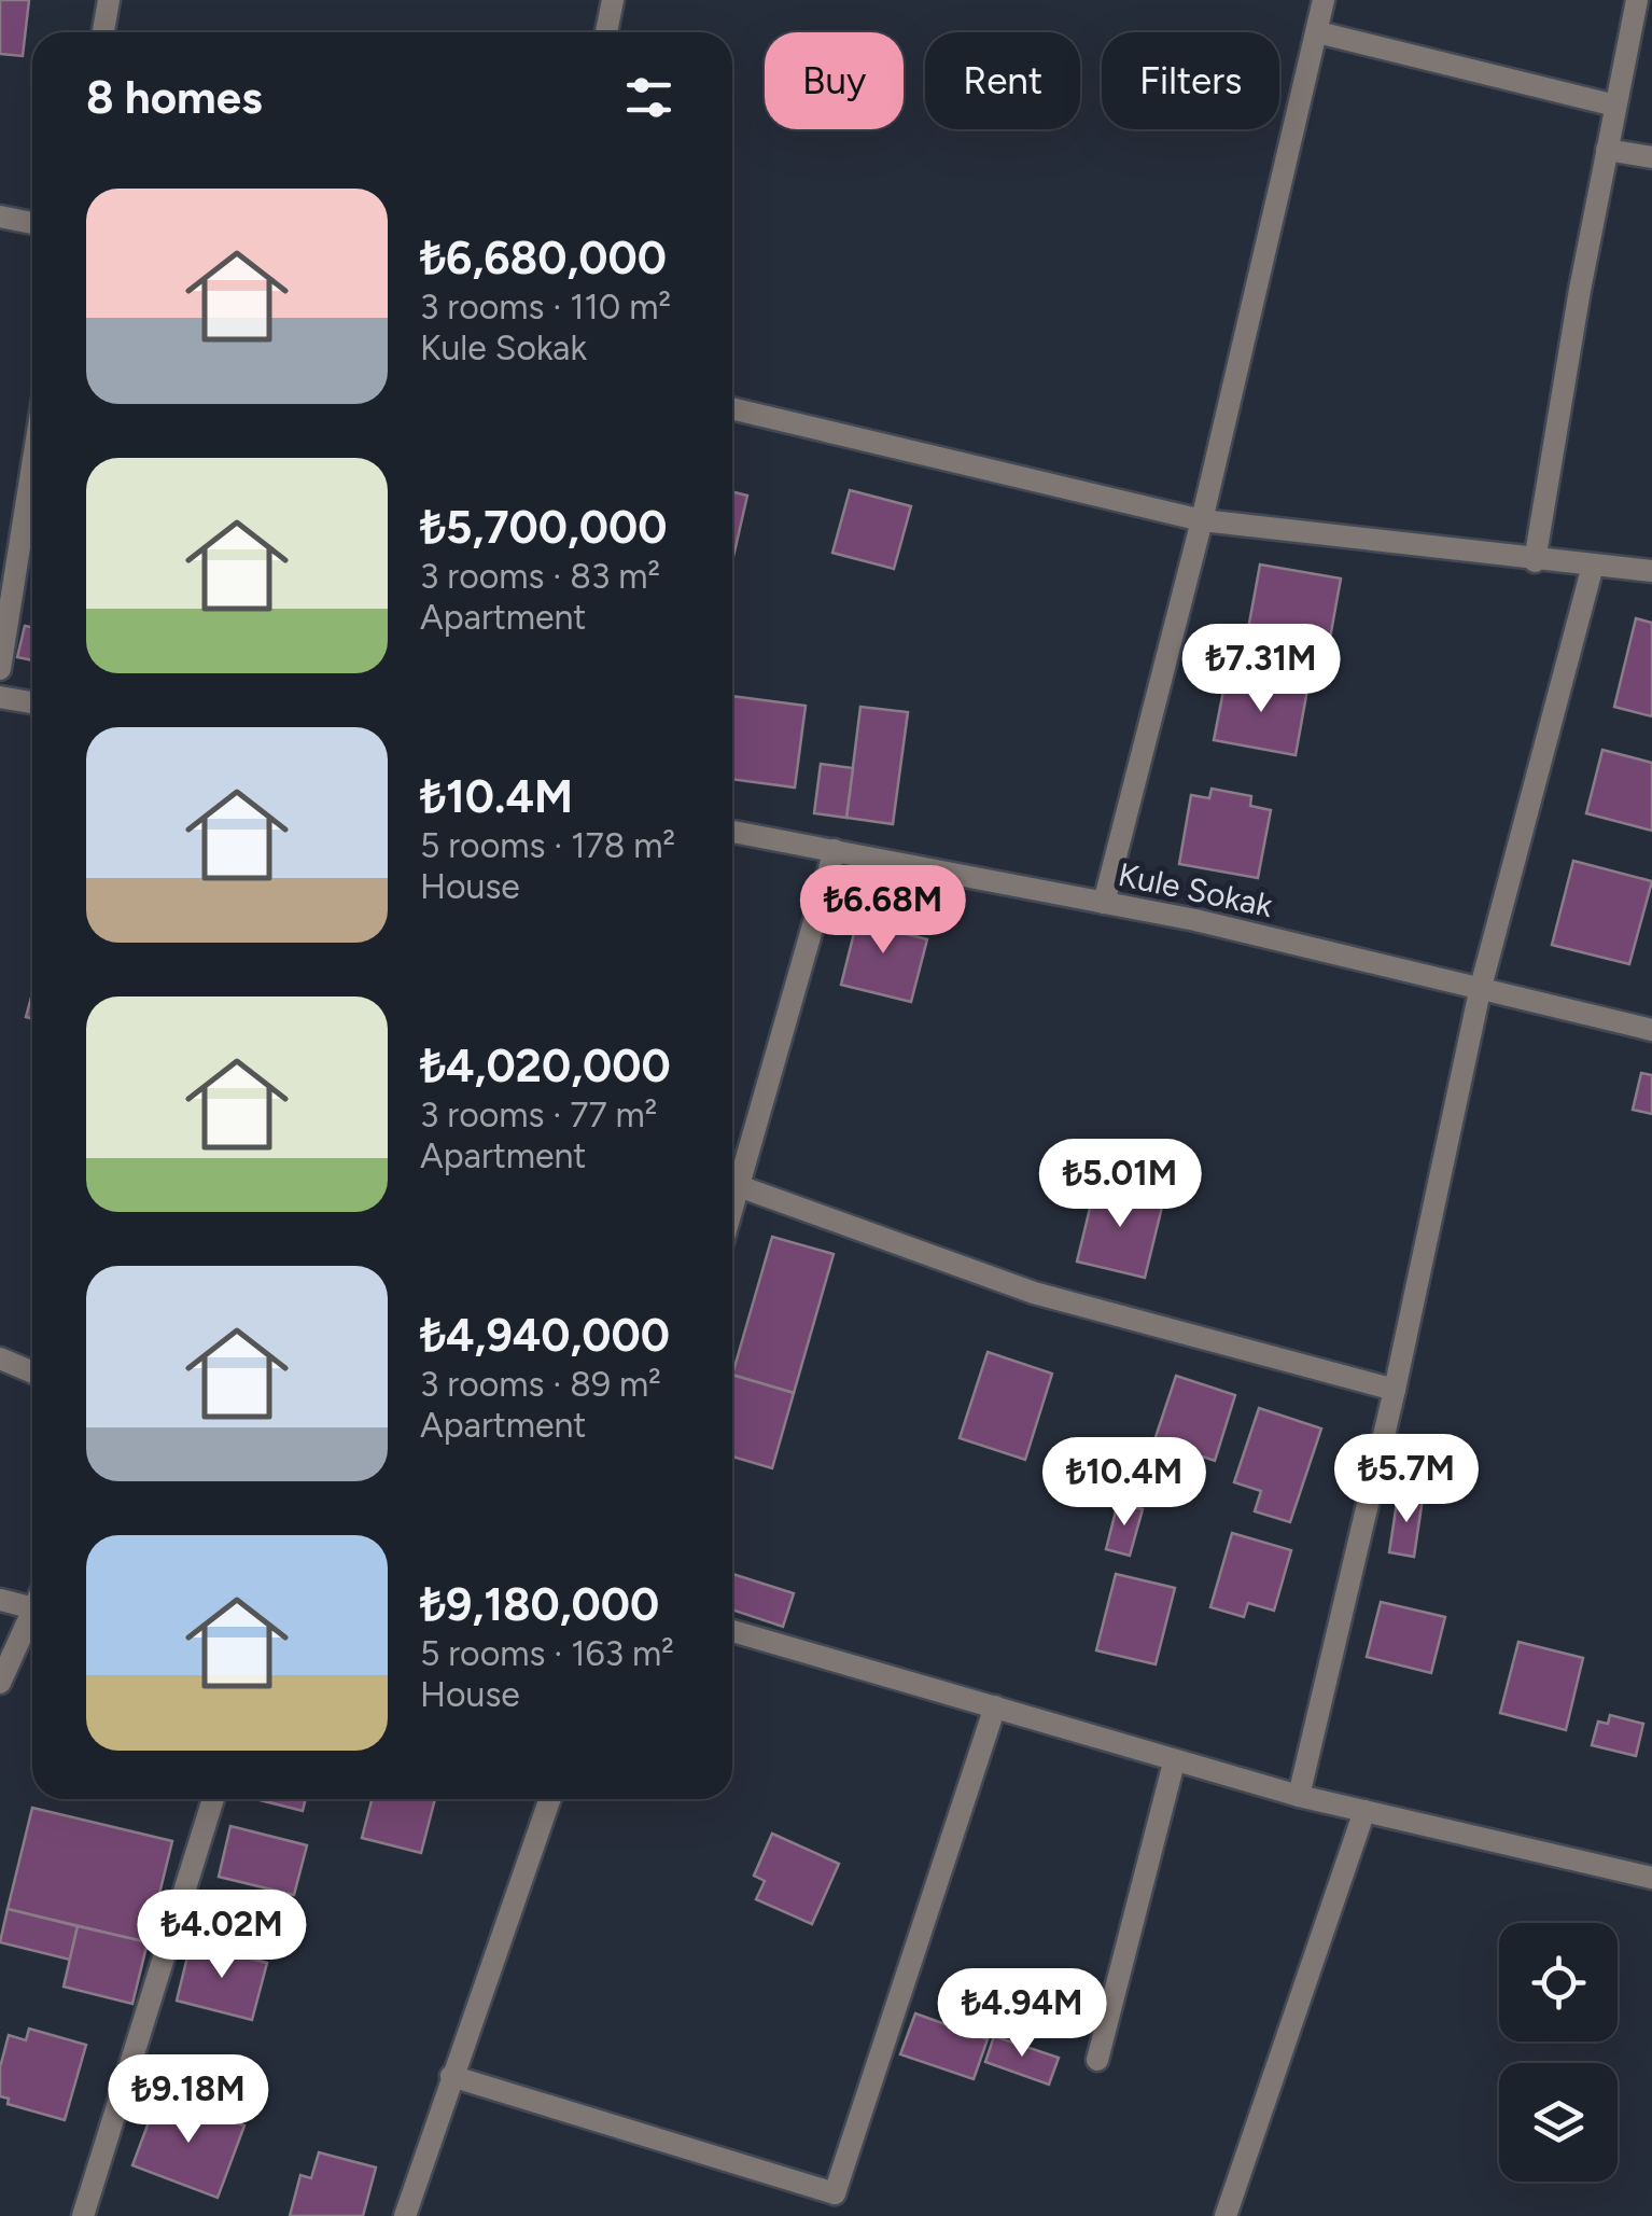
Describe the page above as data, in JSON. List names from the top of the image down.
{
  "streets": {
    "street": ["Kule Sokak"]
  },
  "page": {
    "chip": ["Buy", "Rent", "Filters"],
    "heading": "8 homes",
    "list": [
      {
        "name": "₺6,680,000",
        "note": "3 rooms · 110 m² · Kule Sokak"
      },
      {
        "name": "₺5,700,000",
        "note": "3 rooms · 83 m² · Apartment"
      },
      {
        "name": "₺10.4M",
        "note": "5 rooms · 178 m² · House"
      },
      {
        "name": "₺4,020,000",
        "note": "3 rooms · 77 m² · Apartment"
      },
      {
        "name": "₺4,940,000",
        "note": "3 rooms · 89 m² · Apartment"
      },
      {
        "name": "₺9,180,000",
        "note": "5 rooms · 163 m² · House"
      }
    ],
    "price": [
      "₺7.31M",
      "₺6.68M",
      "₺5.01M",
      "₺5.7M",
      "₺10.4M",
      "₺4.02M",
      "₺4.94M",
      "₺9.18M"
    ]
  }
}
